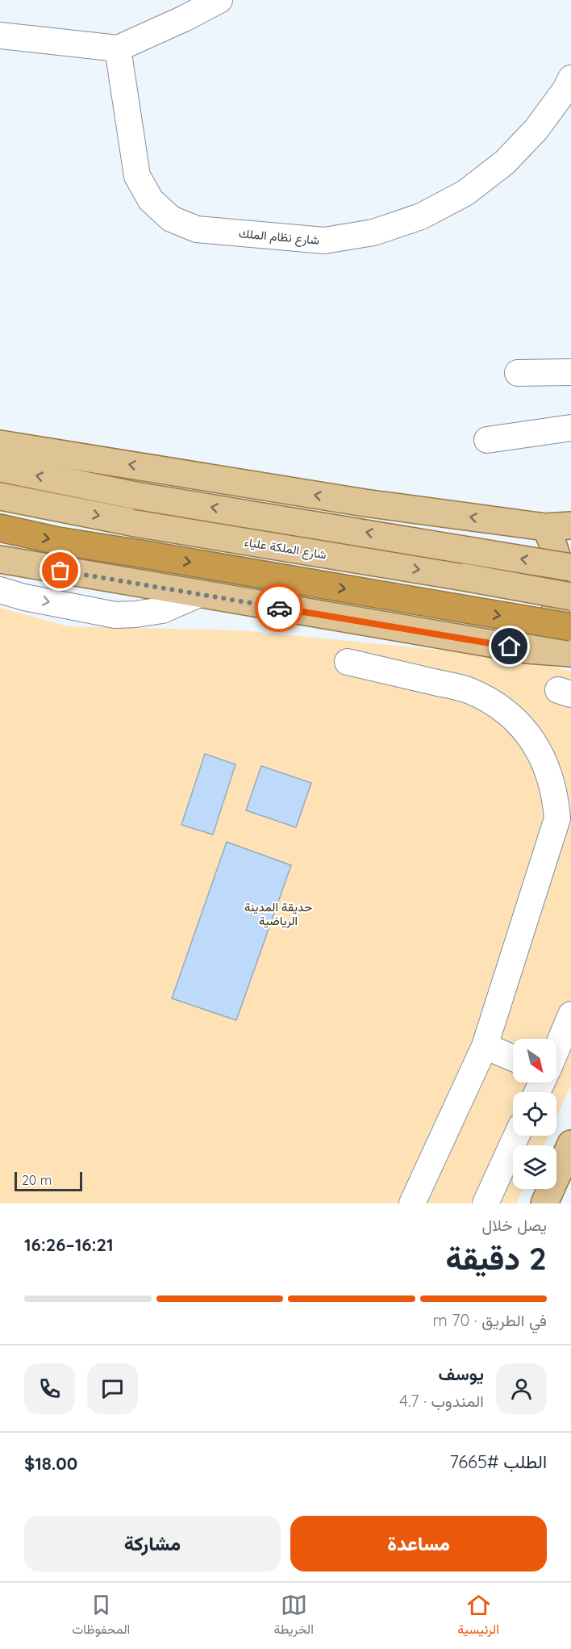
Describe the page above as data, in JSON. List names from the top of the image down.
{
  "streets": {
    "main road": ["شارع الملكة علياء"],
    "street": ["شارع نظام الملك"]
  },
  "parks": ["حديقة المدينة الرياضية"],
  "scale_bar": "20 m",
  "north": "bottom right",
  "page": {
    "scale": "20 m",
    "heading": ["2 دقيقة", "يصل خلال", "16:21–16:26"],
    "panel": [
      "يوسف",
      "المندوب · 4.7",
      "الطلب #7665",
      "$18.00"
    ],
    "bar": "في الطريق · 70 m",
    "buttons": ["مساعدة", "مشاركة"],
    "tabs": ["الرئيسية", "الخريطة", "المحفوظات"]
  }
}
